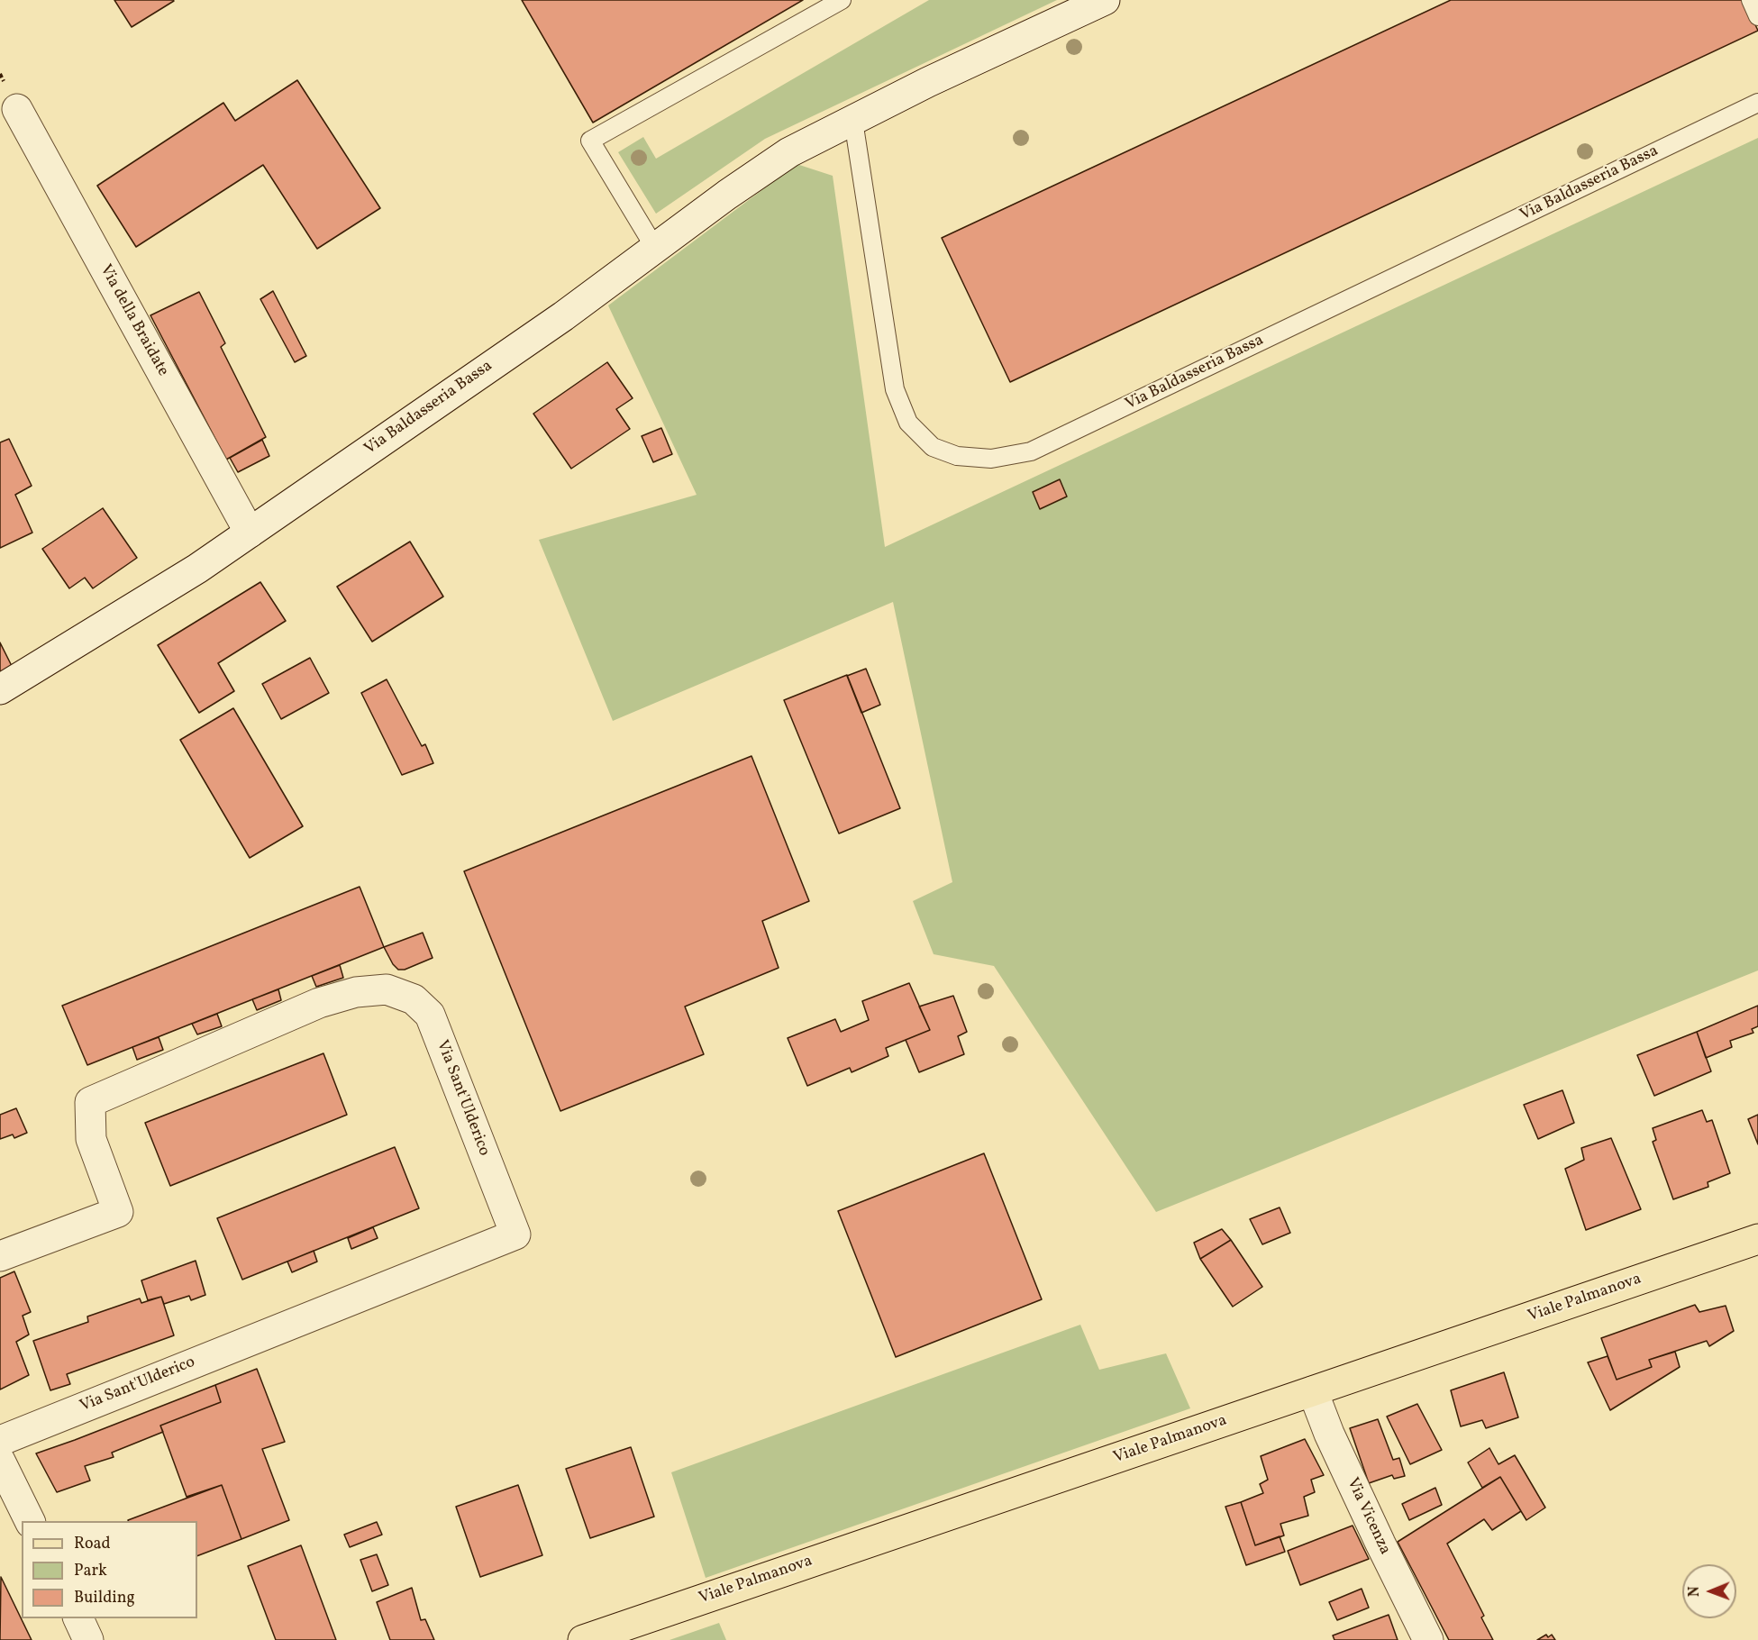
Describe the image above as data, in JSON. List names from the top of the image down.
{
  "streets": {
    "main road": ["Viale Palmanova"],
    "street": [
      "Via Baldasseria Bassa",
      "Via della Braidate",
      "Via Sant'Ulderico",
      "Via Vicenza"
    ]
  },
  "crossings": [
    ["Via Baldasseria Bassa", "Via della Braidate"],
    ["Viale Palmanova", "Via Vicenza"]
  ],
  "legend": ["Road", "Park", "Building"],
  "north": "left"
}
